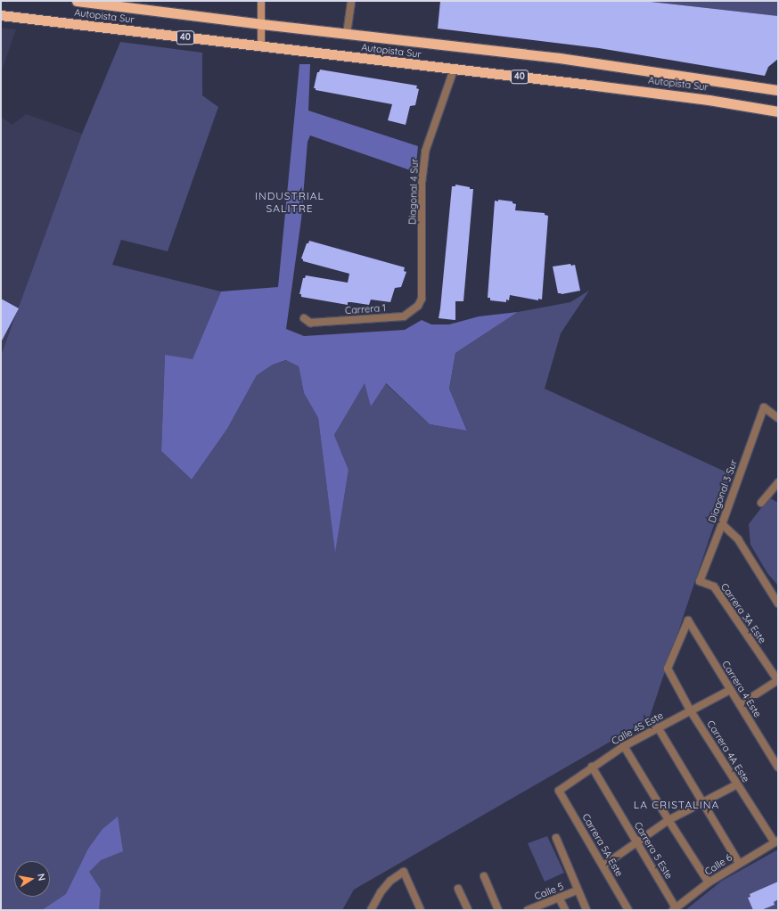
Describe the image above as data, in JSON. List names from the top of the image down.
{
  "streets": {
    "highway": ["Autopista Sur", "40"],
    "street": [
      "Diagonal 4 Sur",
      "Carrera 1",
      "Diagonal 3 Sur",
      "Carrera 3A Este",
      "Carrera 4 Este",
      "Calle 4S Este",
      "Carrera 4A Este",
      "Carrera 5A Este",
      "Carrera 5 Este",
      "Calle 6",
      "Calle 5"
    ]
  },
  "crossings": [
    ["Autopista Sur", "Diagonal 4 Sur"],
    ["Diagonal 4 Sur", "Carrera 1"],
    ["Diagonal 3 Sur", "Carrera 3A Este"],
    ["Carrera 4 Este", "Calle 4S Este"],
    ["Carrera 4 Este", "Carrera 4A Este"],
    ["Calle 4S Este", "Carrera 4A Este"],
    ["Calle 4S Este", "Carrera 5A Este"],
    ["Calle 4S Este", "Carrera 5 Este"],
    ["Carrera 4A Este", "Calle 6"],
    ["Carrera 5 Este", "Calle 6"]
  ],
  "districts": ["INDUSTRIAL SALITRE", "LA CRISTALINA"],
  "north": "right"
}
